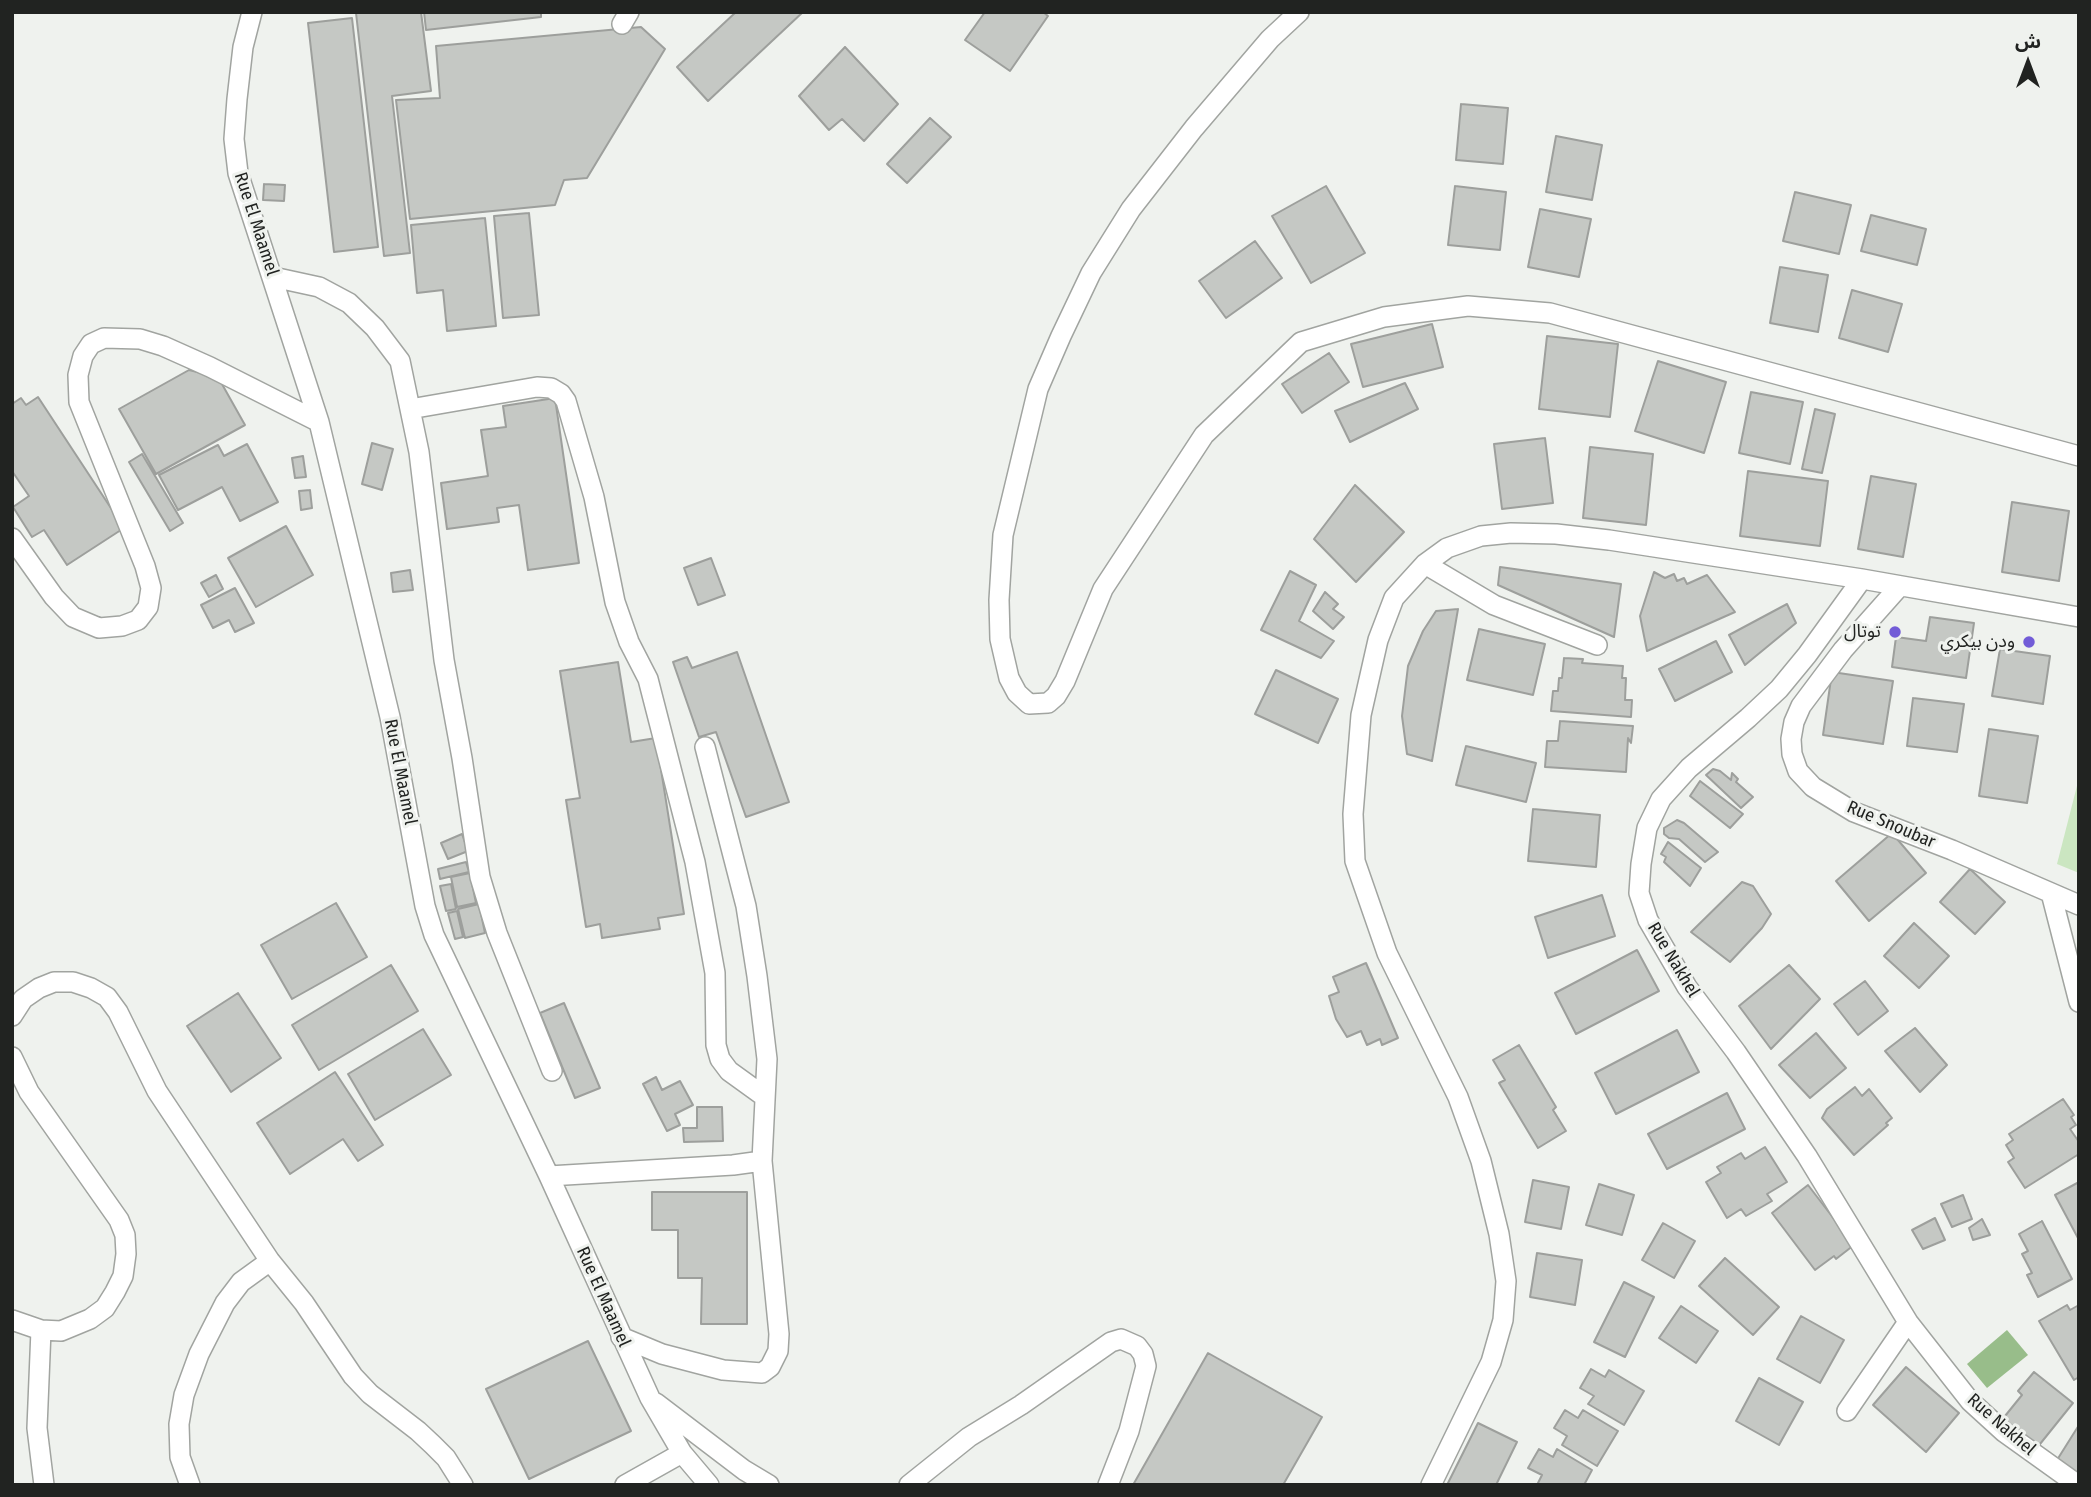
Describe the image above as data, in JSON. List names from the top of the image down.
{
  "streets": {
    "street": ["Rue El Maamel", "Rue Snoubar", "Rue Nakhel"]
  },
  "places": ["توتال", "ودن بيكري"],
  "north": "top"
}
